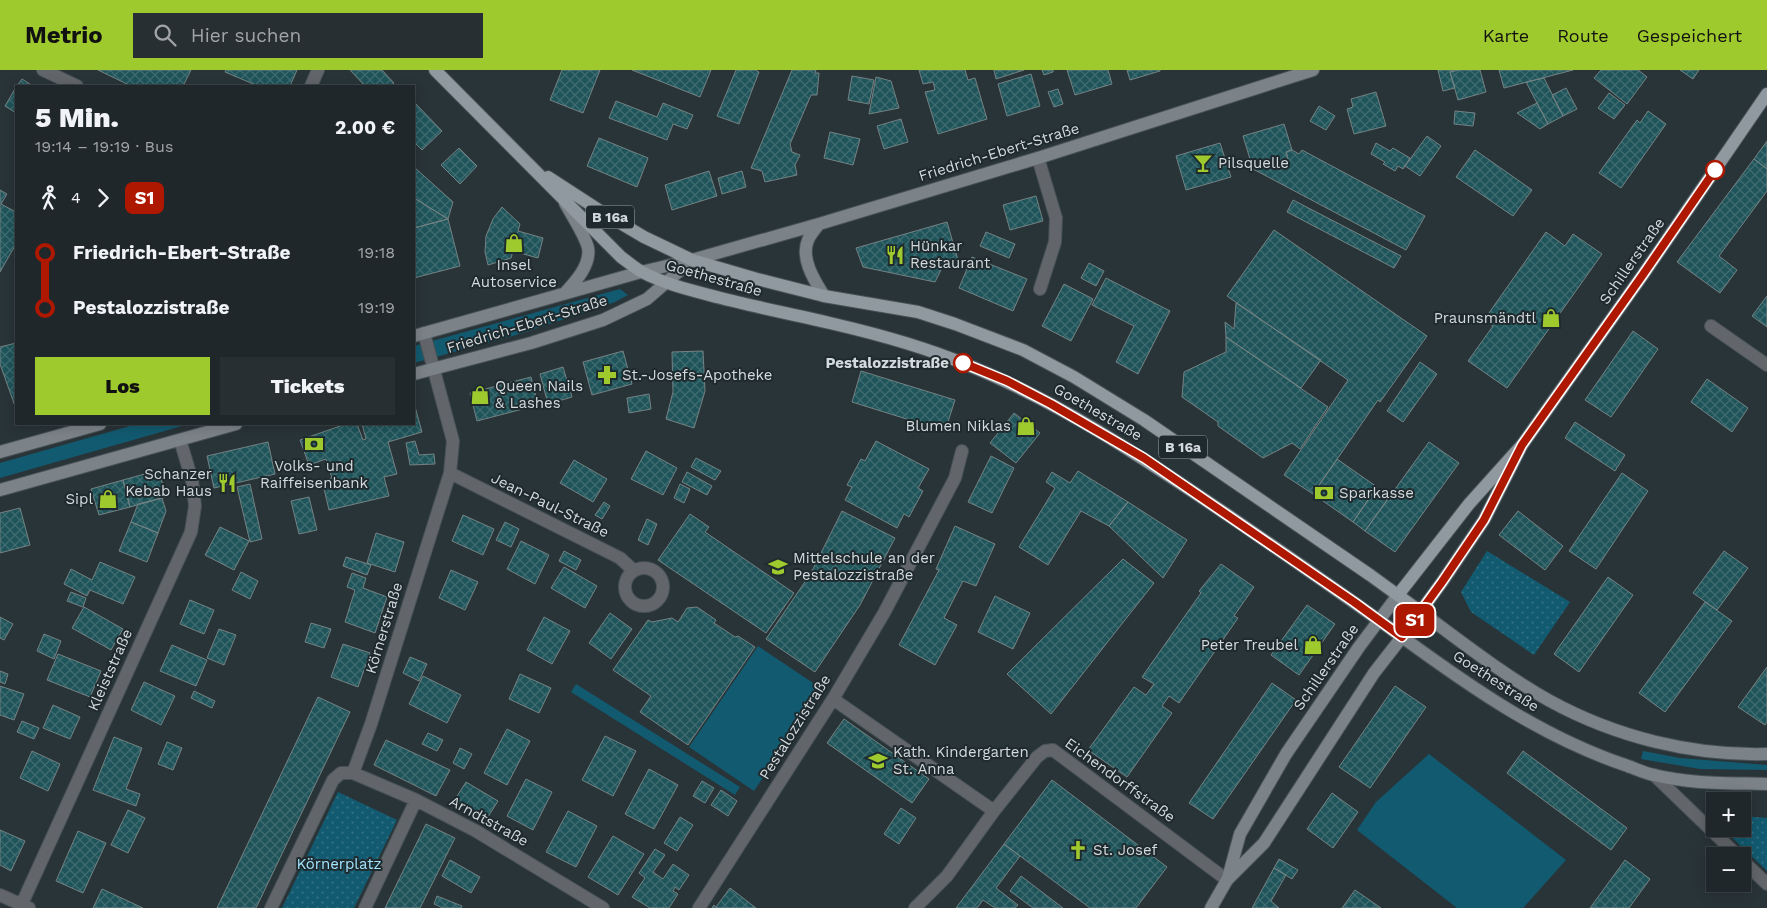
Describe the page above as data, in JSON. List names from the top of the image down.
{
  "streets": {
    "main road": ["B 16a", "Schillerstraße", "Goethestraße"],
    "street": [
      "Friedrich-Ebert-Straße",
      "Jean-Paul-Straße",
      "Körnerstraße",
      "Kleiststraße",
      "Pestalozzistraße",
      "Eichendorffstraße",
      "Arndtstraße"
    ]
  },
  "crossings": [
    ["Friedrich-Ebert-Straße", "Goethestraße"],
    ["Friedrich-Ebert-Straße", "Körnerstraße"],
    ["Schillerstraße", "Goethestraße"],
    ["Schillerstraße", "Eichendorffstraße"],
    ["Jean-Paul-Straße", "Körnerstraße"],
    ["Körnerstraße", "Arndtstraße"]
  ],
  "parks": ["Körnerplatz"],
  "places": {
    "bar": ["Pilsquelle"],
    "shop": [
      "Insel Autoservice",
      "Praunsmändtl",
      "Queen Nails & Lashes",
      "Blumen Niklas",
      "Sipl",
      "Peter Treubel"
    ],
    "restaurant": ["Hünkar Restaurant", "Schanzer Kebab Haus"],
    "other": ["Pestalozzistraße"],
    "pharmacy": ["St.-Josefs-Apotheke"],
    "bank": ["Volks- und Raiffeisenbank", "Sparkasse"],
    "school or university": ["Mittelschule an der Pestalozzistraße", "Kath. Kindergarten St. Anna"],
    "church": ["St. Josef"]
  },
  "lines": ["bus line S1"],
  "page": {
    "header": "Metrio",
    "search": "Hier suchen",
    "nav": ["Karte", "Route", "Gespeichert"],
    "on_map": "S1",
    "heading": ["5 Min.", "19:14 – 19:19 · Bus", "2.00 €"],
    "legs": ["4", "S1"],
    "list": [
      {
        "name": "Friedrich-Ebert-Straße",
        "value": "19:18"
      },
      {
        "name": "Pestalozzistraße",
        "value": "19:19"
      }
    ],
    "buttons": ["Los", "Tickets"],
    "map_buttons": ["+", "−"]
  }
}
